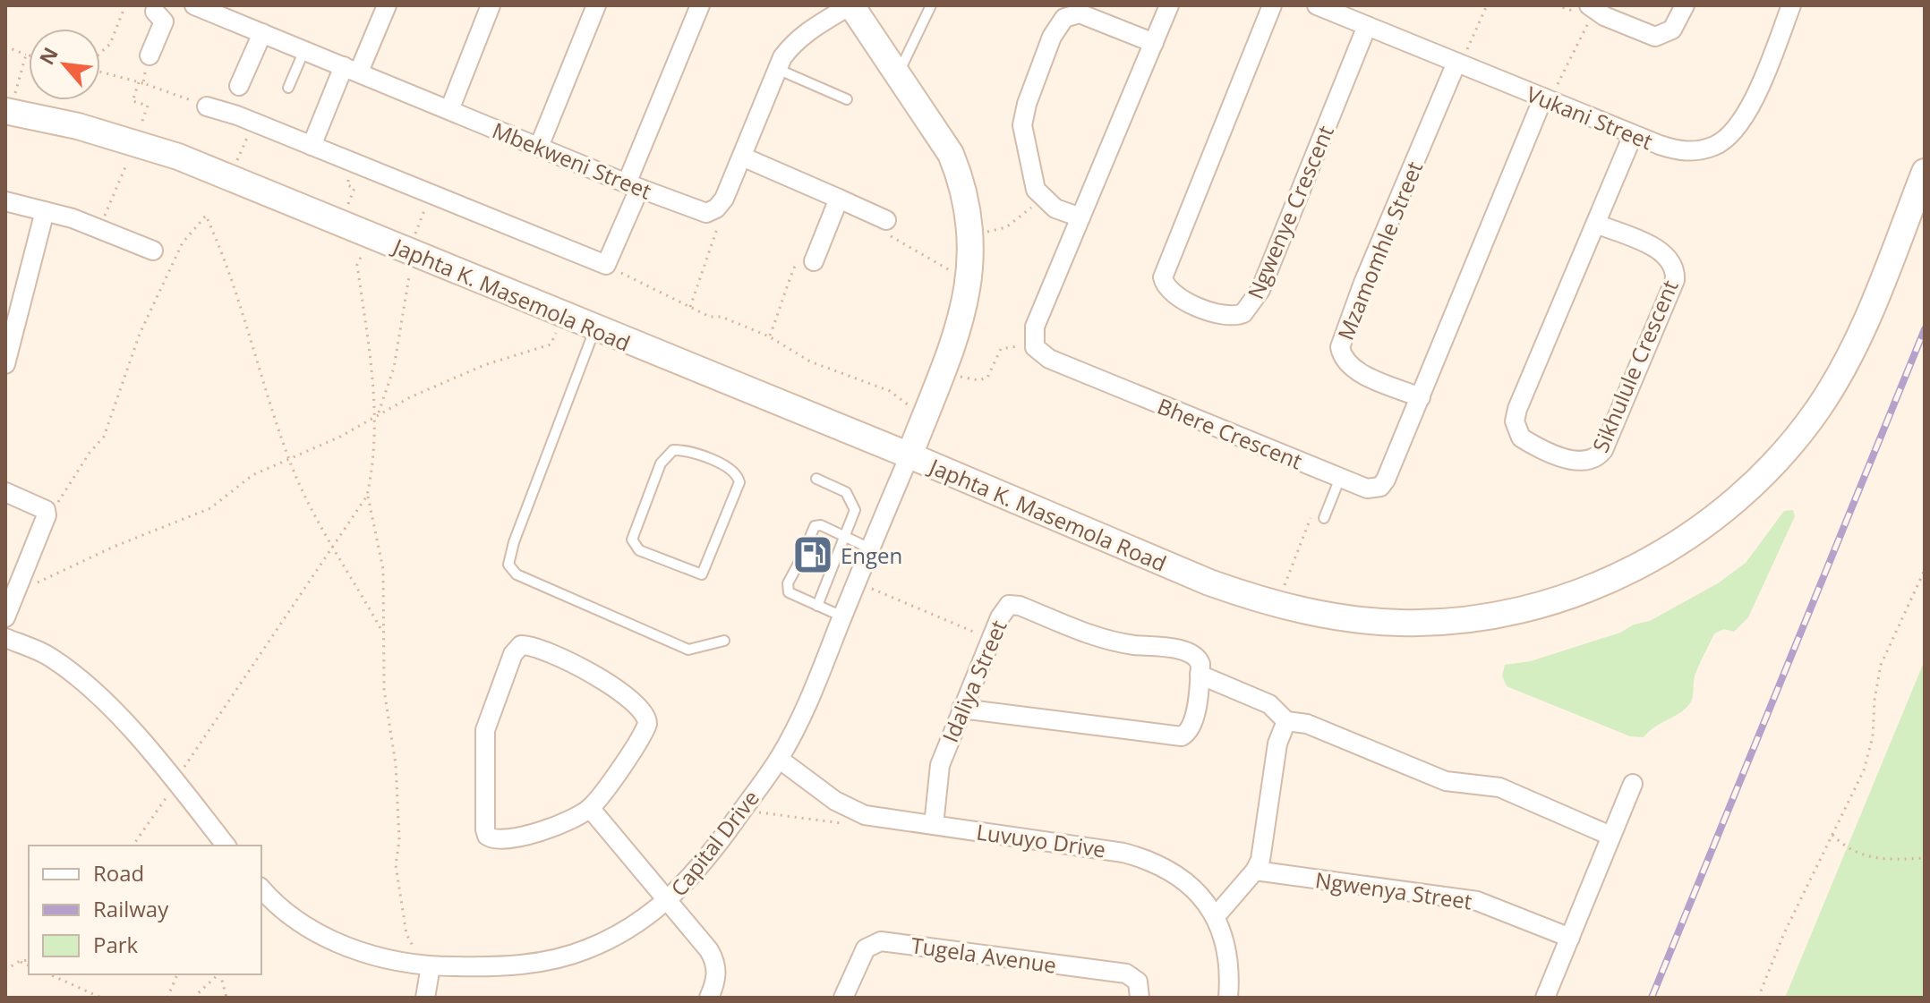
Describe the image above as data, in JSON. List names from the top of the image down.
{
  "streets": {
    "main road": ["Japhta K. Masemola Road"],
    "street": [
      "Vukani Street",
      "Mbekweni Street",
      "Ngwenye Crescent",
      "Mzamomhle Street",
      "Sikhulule Crescent",
      "Bhere Crescent",
      "Idaliya Street",
      "Luvuyo Drive",
      "Capital Drive",
      "Ngwenya Street",
      "Tugela Avenue"
    ]
  },
  "crossings": [
    ["Vukani Street", "Ngwenye Crescent"],
    ["Vukani Street", "Mzamomhle Street"],
    ["Vukani Street", "Sikhulule Crescent"],
    ["Vukani Street", "Bhere Crescent"],
    ["Mzamomhle Street", "Bhere Crescent"],
    ["Japhta K. Masemola Road", "Capital Drive"],
    ["Idaliya Street", "Luvuyo Drive"],
    ["Luvuyo Drive", "Capital Drive"]
  ],
  "places": {
    "fuel station": ["Engen"]
  },
  "legend": ["Road", "Railway", "Park"],
  "north": "top left"
}
